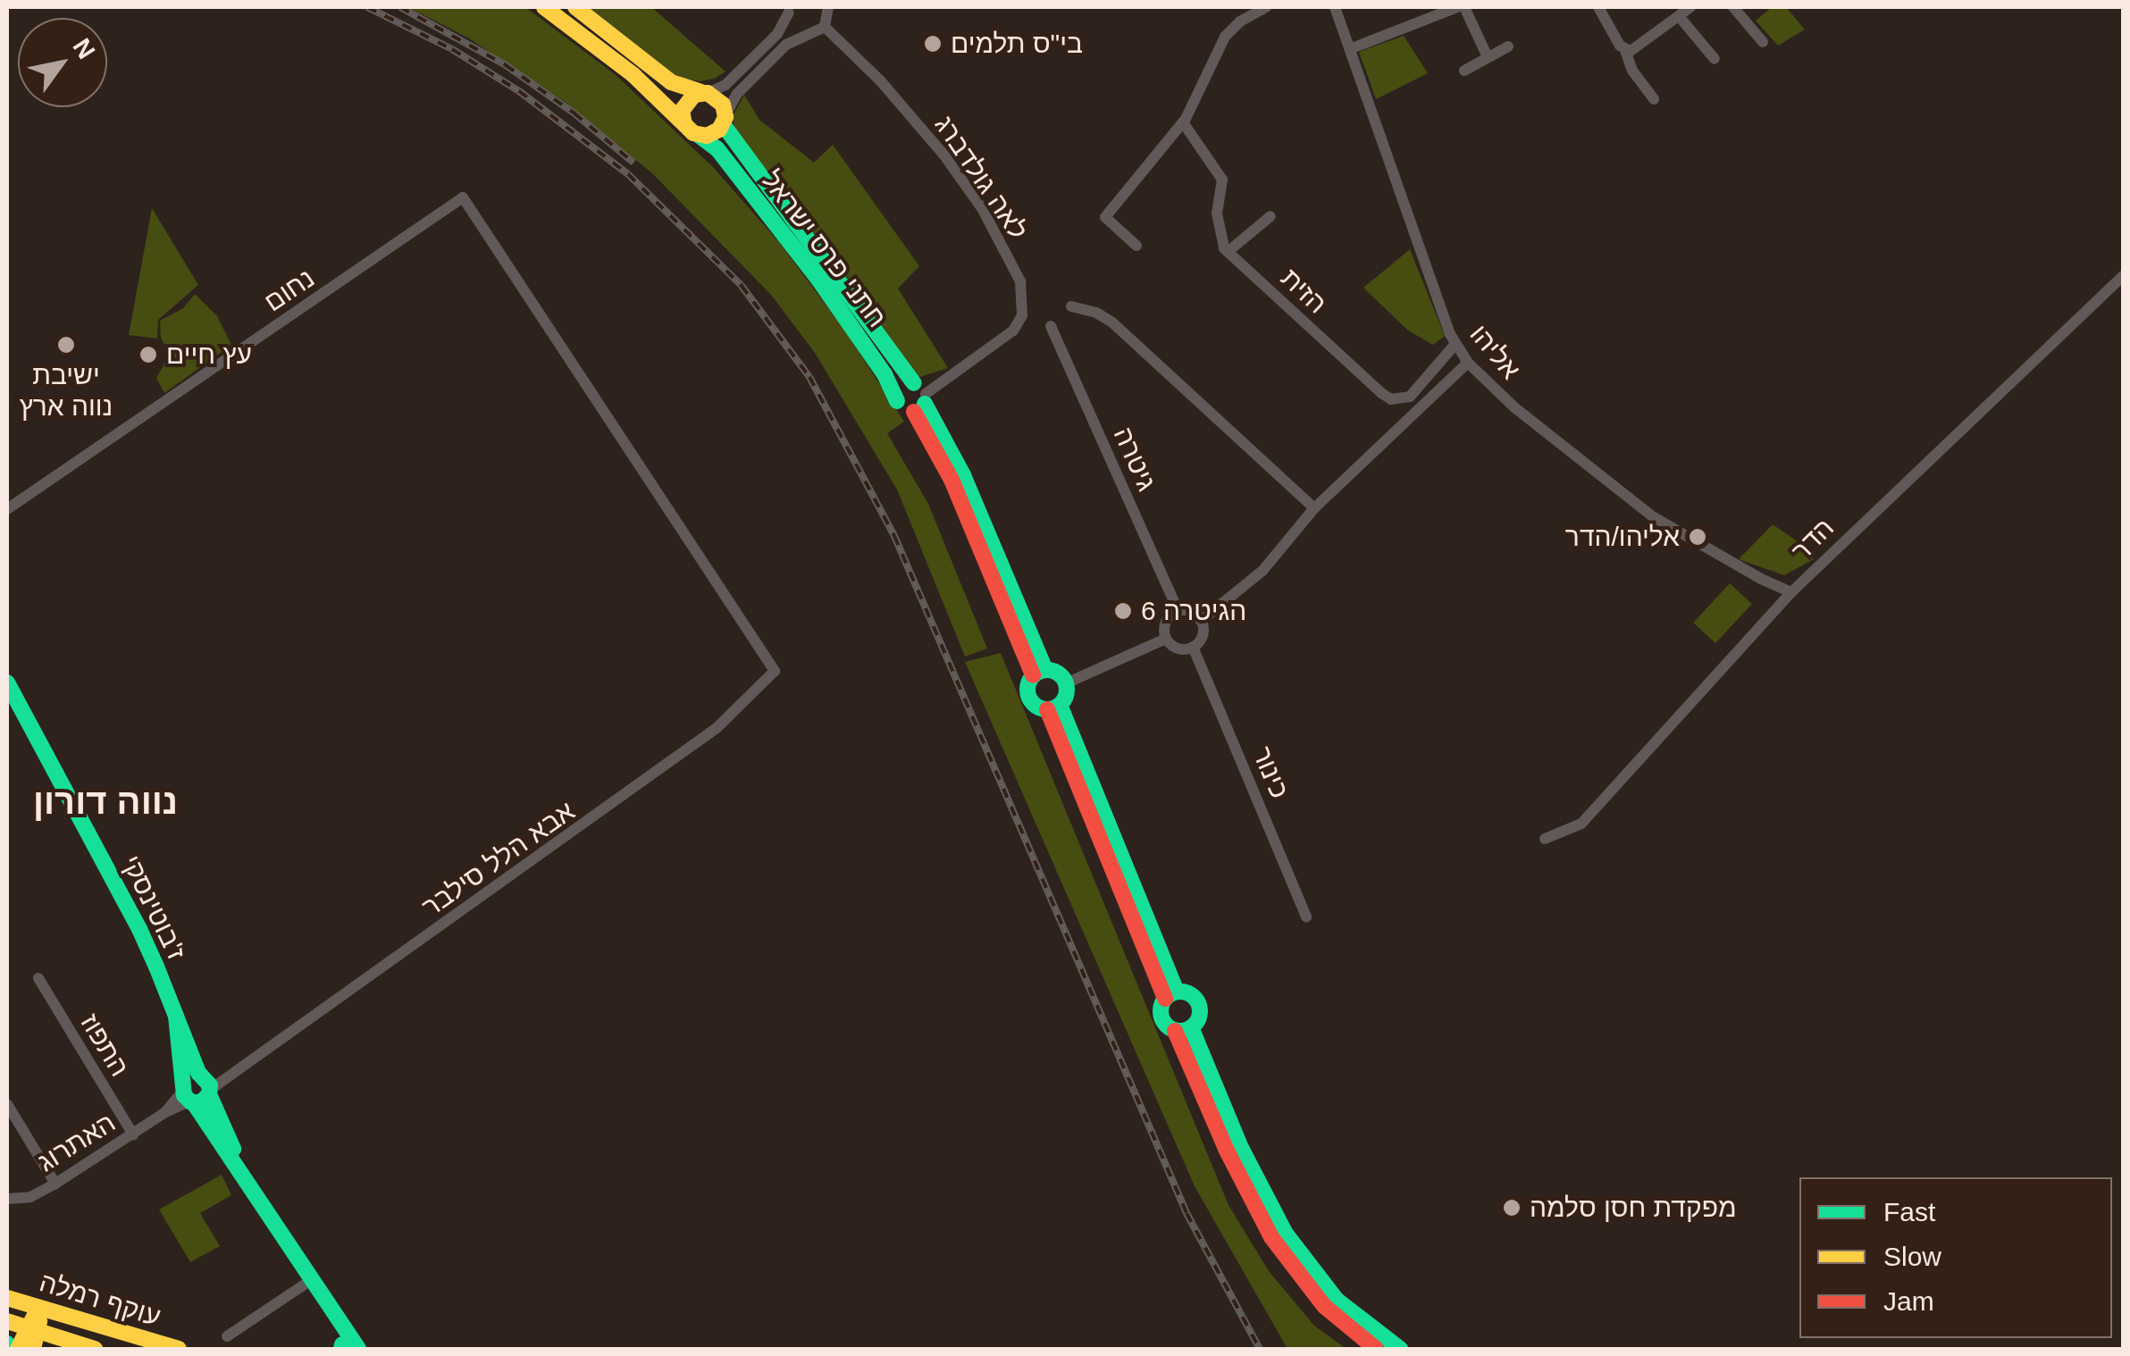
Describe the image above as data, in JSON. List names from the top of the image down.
{
  "streets": {
    "main road": ["חתני פרס ישראל", "ז'בוטינסקי", "עוקף רמלה"],
    "street": [
      "לאה גולדברג",
      "נחום",
      "הזית",
      "אליהו",
      "גיטרה",
      "הדר",
      "כינור",
      "אבא הלל סילבר",
      "התפוז",
      "האתרוג"
    ]
  },
  "crossings": [
    ["לאה גולדברג", "חתני פרס ישראל"],
    ["נחום", "אבא הלל סילבר"],
    ["הזית", "אליהו"],
    ["אליהו", "הדר"],
    ["גיטרה", "כינור"],
    ["אבא הלל סילבר", "ז'בוטינסקי"],
    ["ז'בוטינסקי", "האתרוג"],
    ["התפוז", "האתרוג"]
  ],
  "districts": ["נווה דורון"],
  "places": [
    "בי\"ס תלמים",
    "ישיבת נווה ארץ",
    "עץ חיים",
    "אליהו/הדר",
    "הגיטרה 6",
    "מפקדת חסן סלמה"
  ],
  "legend": ["Fast", "Slow", "Jam"],
  "north": "top right"
}
